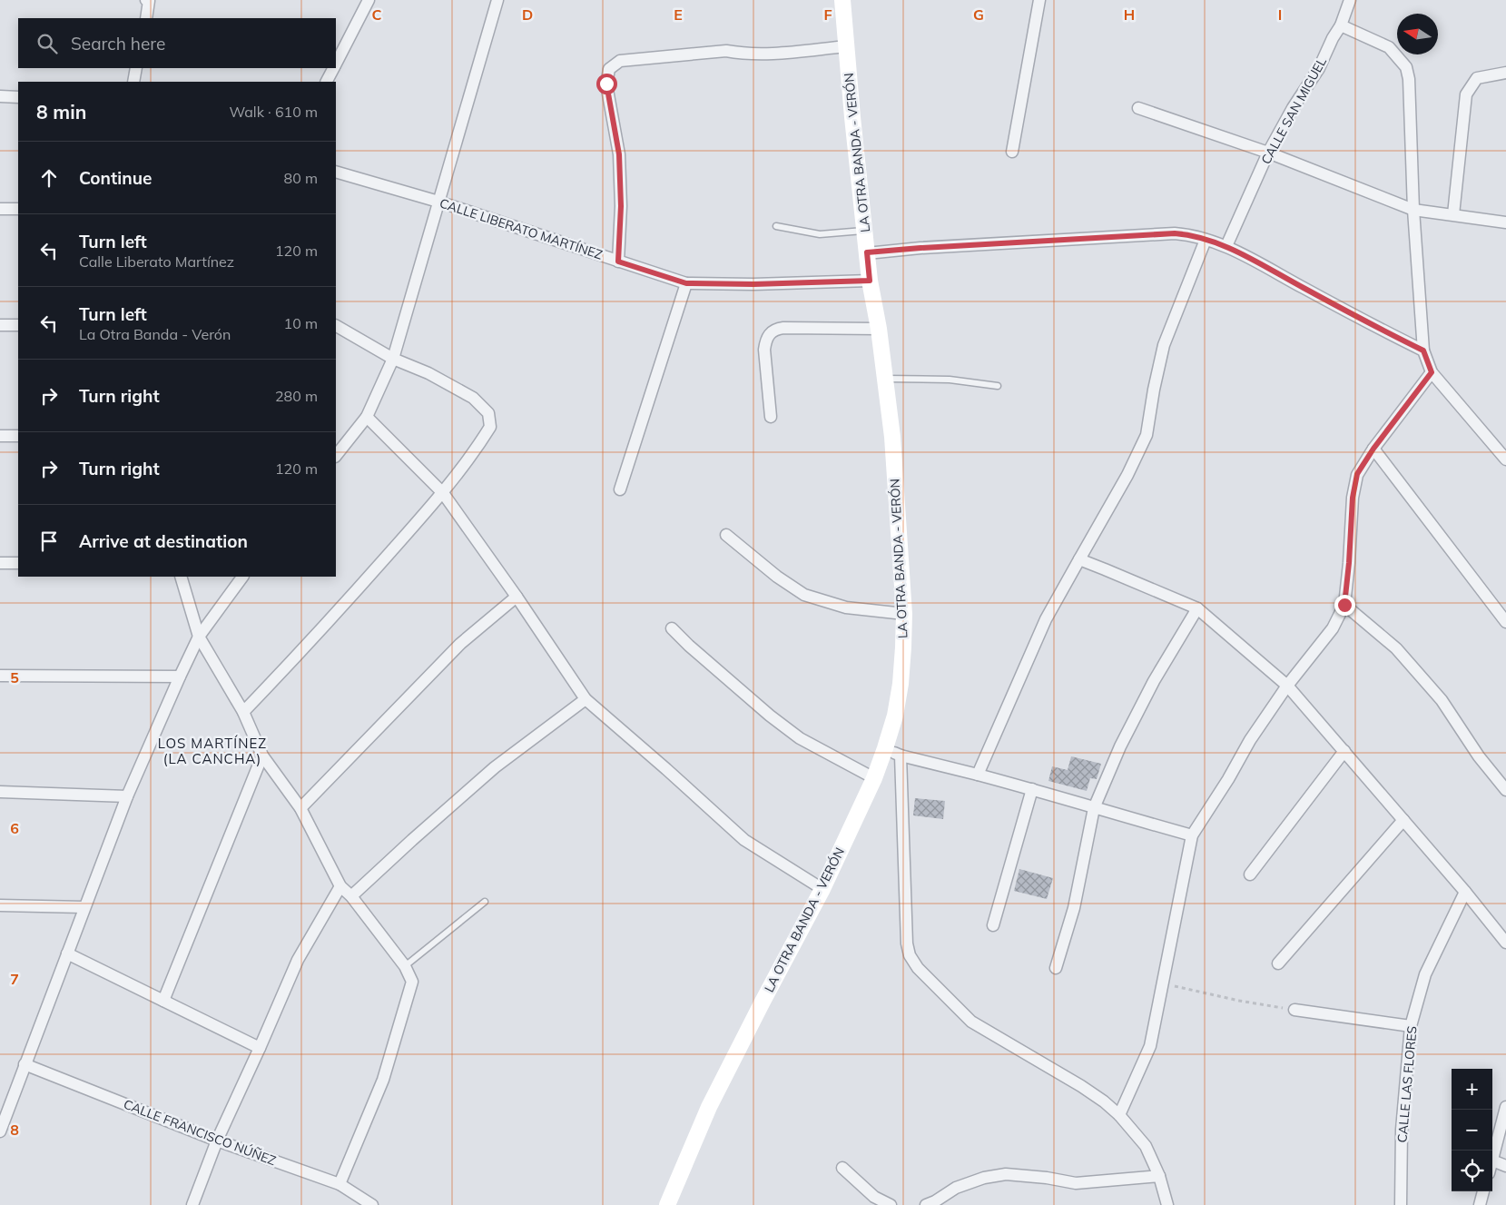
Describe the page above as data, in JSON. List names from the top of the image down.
{
  "streets": {
    "main road": ["LA OTRA BANDA - VERÓN"],
    "street": [
      "CALLE SAN MIGUEL",
      "CALLE LIBERATO MARTÍNEZ",
      "CALLE LAS FLORES",
      "CALLE FRANCISCO NÚÑEZ"
    ]
  },
  "crossings": [
    ["LA OTRA BANDA - VERÓN", "CALLE LIBERATO MARTÍNEZ"]
  ],
  "districts": ["LOS MARTÍNEZ (LA CANCHA)"],
  "north": "left",
  "page": {
    "search": "Search here",
    "heading": ["8 min", "Walk · 610 m"],
    "list": [
      ["Continue", "80 m"],
      ["Turn left", "Calle Liberato Martínez", "120 m"],
      ["Turn left", "La Otra Banda - Verón", "10 m"],
      ["Turn right", "280 m"],
      ["Turn right", "120 m"],
      "Arrive at destination"
    ],
    "map_buttons": ["+", "−"]
  },
  "grid": {
    "columns": [
      "C",
      "D",
      "E",
      "F",
      "G",
      "H",
      "I"
    ],
    "rows": [
      "5",
      "6",
      "7",
      "8"
    ]
  }
}
